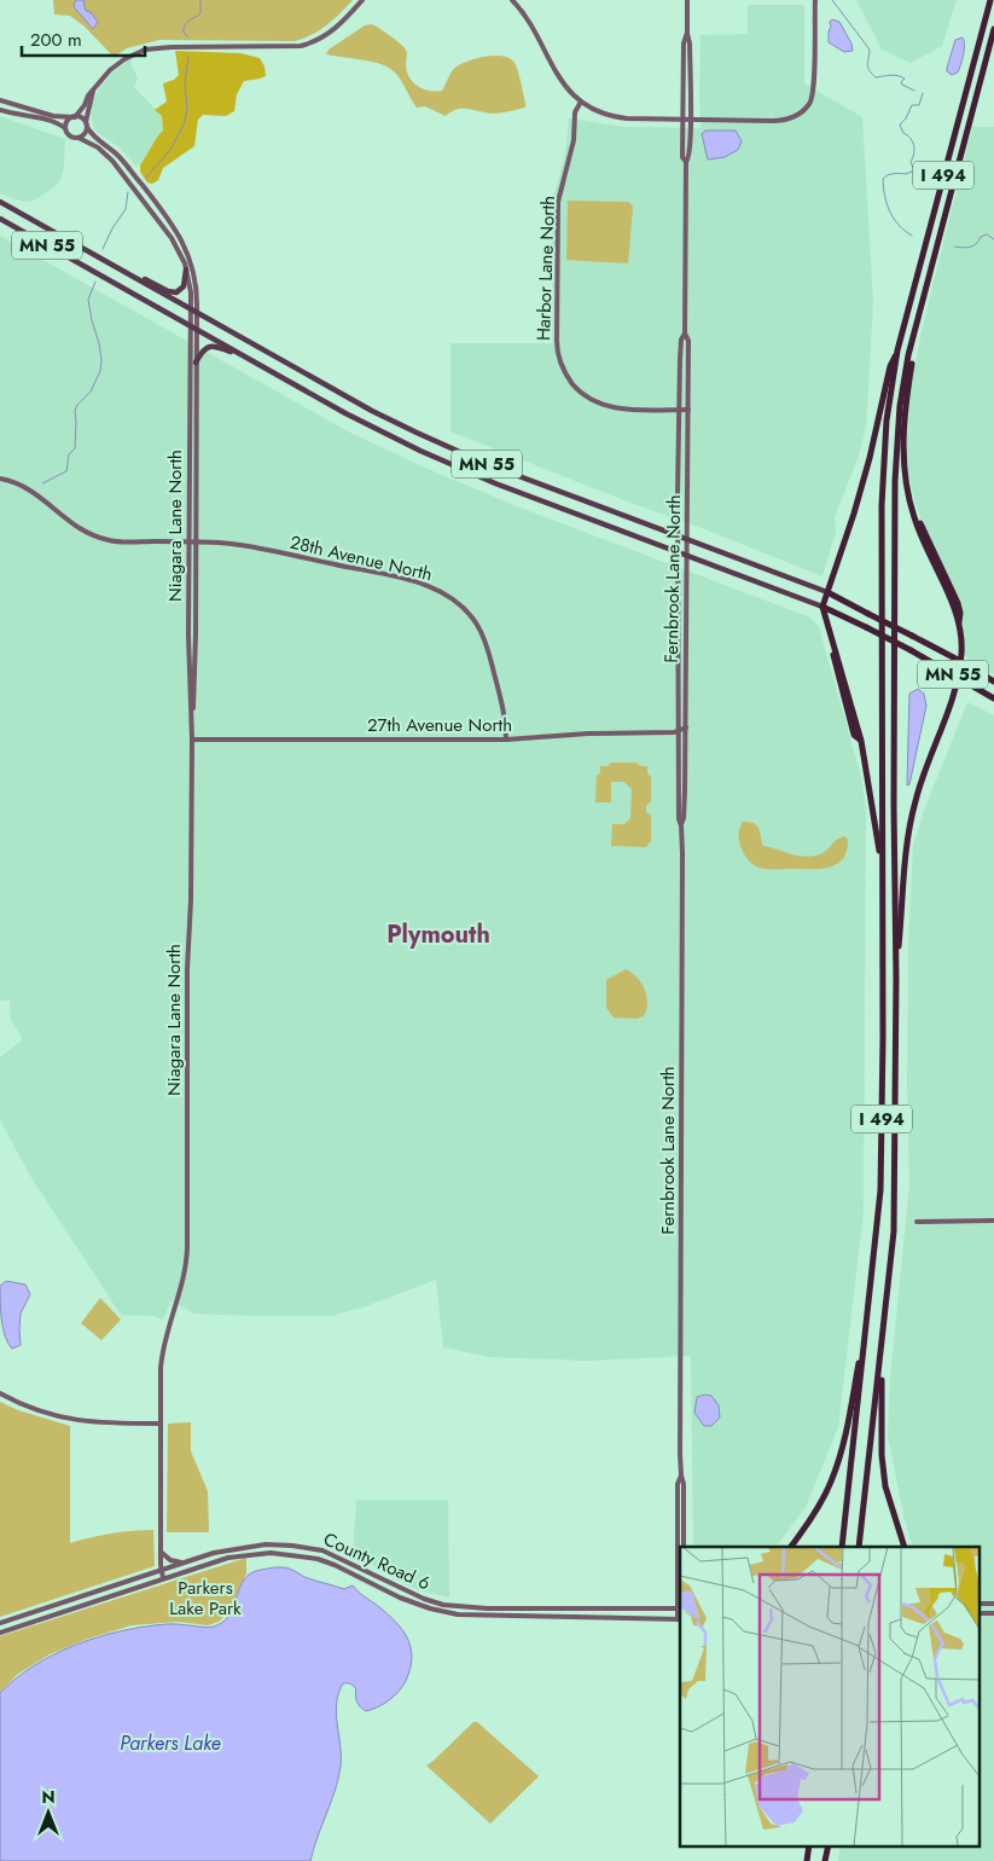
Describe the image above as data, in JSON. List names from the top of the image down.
{
  "streets": {
    "highway": ["I 494", "MN 55"],
    "street": [
      "Harbor Lane North",
      "Niagara Lane North",
      "28th Avenue North",
      "Fernbrook Lane North",
      "27th Avenue North",
      "County Road 6"
    ]
  },
  "crossings": [
    ["MN 55", "Niagara Lane North"],
    ["MN 55", "Fernbrook Lane North"],
    ["Harbor Lane North", "Fernbrook Lane North"],
    ["Niagara Lane North", "28th Avenue North"],
    ["Niagara Lane North", "27th Avenue North"],
    ["28th Avenue North", "27th Avenue North"],
    ["Fernbrook Lane North", "27th Avenue North"],
    ["Fernbrook Lane North", "County Road 6"]
  ],
  "districts": ["Plymouth"],
  "water": ["Parkers Lake"],
  "parks": ["Parkers Lake Park"],
  "scale_bar": "200 m",
  "north": "top"
}
